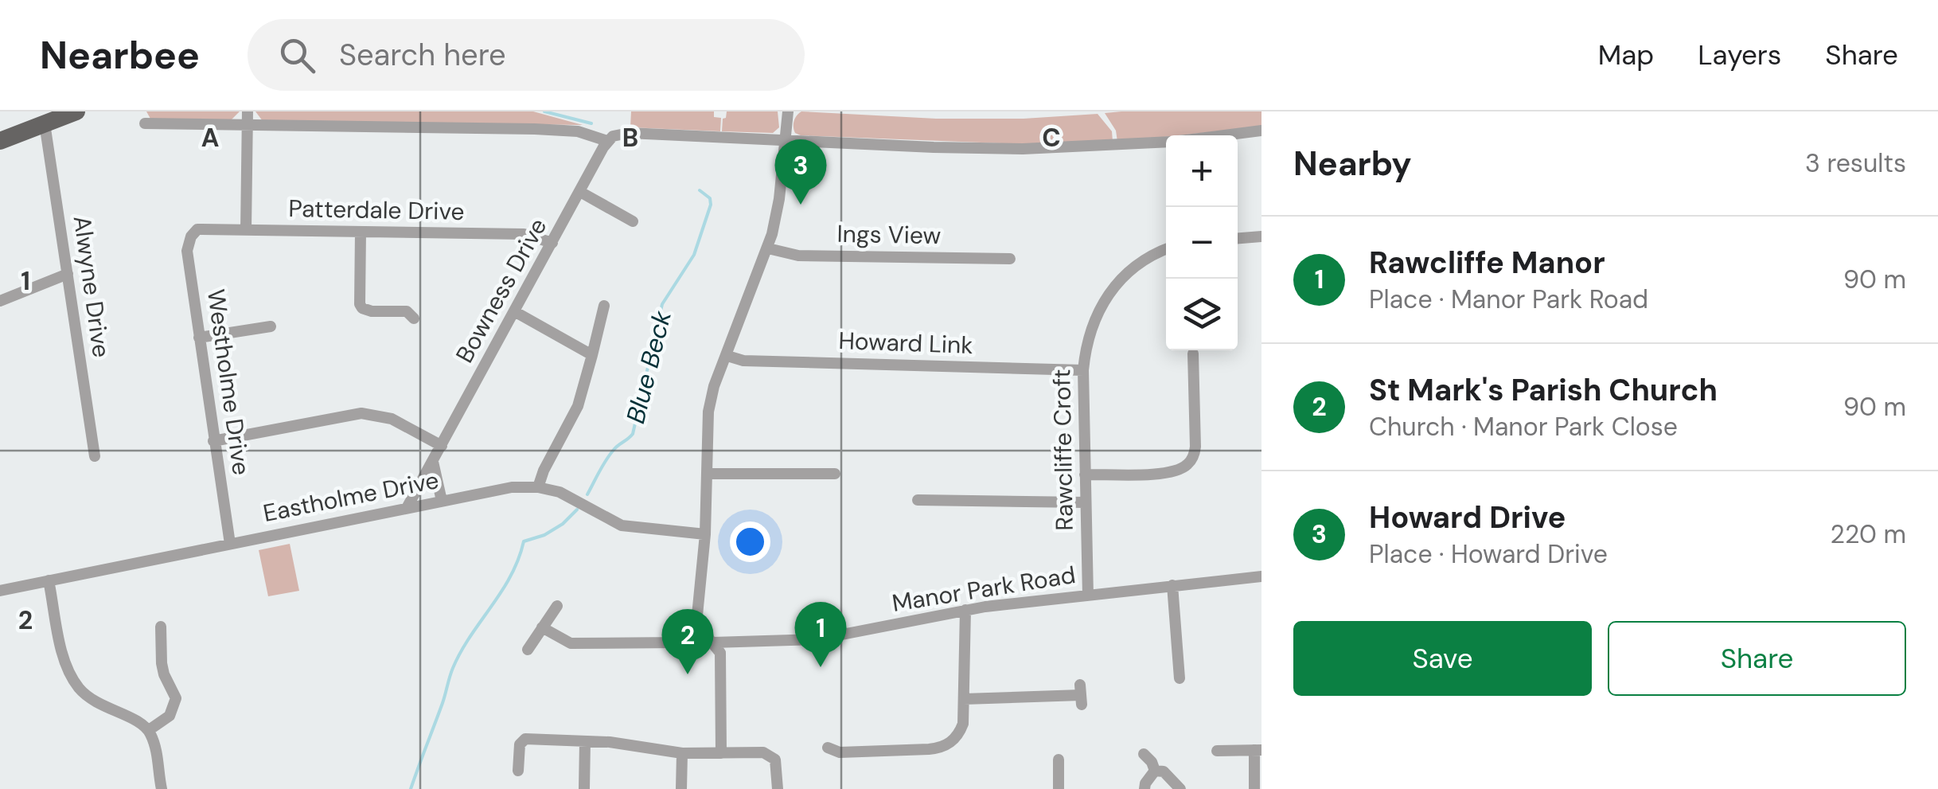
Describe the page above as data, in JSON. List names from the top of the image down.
{
  "streets": {
    "street": [
      "Patterdale Drive",
      "Ings View",
      "Alwyne Drive",
      "Bowness Drive",
      "Howard Link",
      "Westholme Drive",
      "Rawcliffe Croft",
      "Eastholme Drive",
      "Manor Park Road"
    ]
  },
  "crossings": [
    ["Patterdale Drive", "Bowness Drive"],
    ["Patterdale Drive", "Westholme Drive"],
    ["Bowness Drive", "Eastholme Drive"],
    ["Howard Link", "Rawcliffe Croft"],
    ["Westholme Drive", "Eastholme Drive"],
    ["Rawcliffe Croft", "Manor Park Road"]
  ],
  "water": ["Blue Beck"],
  "page": {
    "header": "Nearbee",
    "search": "Search here",
    "nav": ["Map", "Layers", "Share"],
    "heading": ["Nearby", "3 results"],
    "map_buttons": ["+", "−"],
    "pins": ["3", "1", "2"],
    "list": [
      {
        "mark": "1",
        "name": "Rawcliffe Manor",
        "note": "Place · Manor Park Road",
        "value": "90 m"
      },
      {
        "mark": "2",
        "name": "St Mark's Parish Church",
        "note": "Church · Manor Park Close",
        "value": "90 m"
      },
      {
        "mark": "3",
        "name": "Howard Drive",
        "note": "Place · Howard Drive",
        "value": "220 m"
      }
    ],
    "buttons": ["Save", "Share"]
  },
  "grid": {
    "columns": ["A", "B", "C"],
    "rows": ["1", "2"]
  }
}
